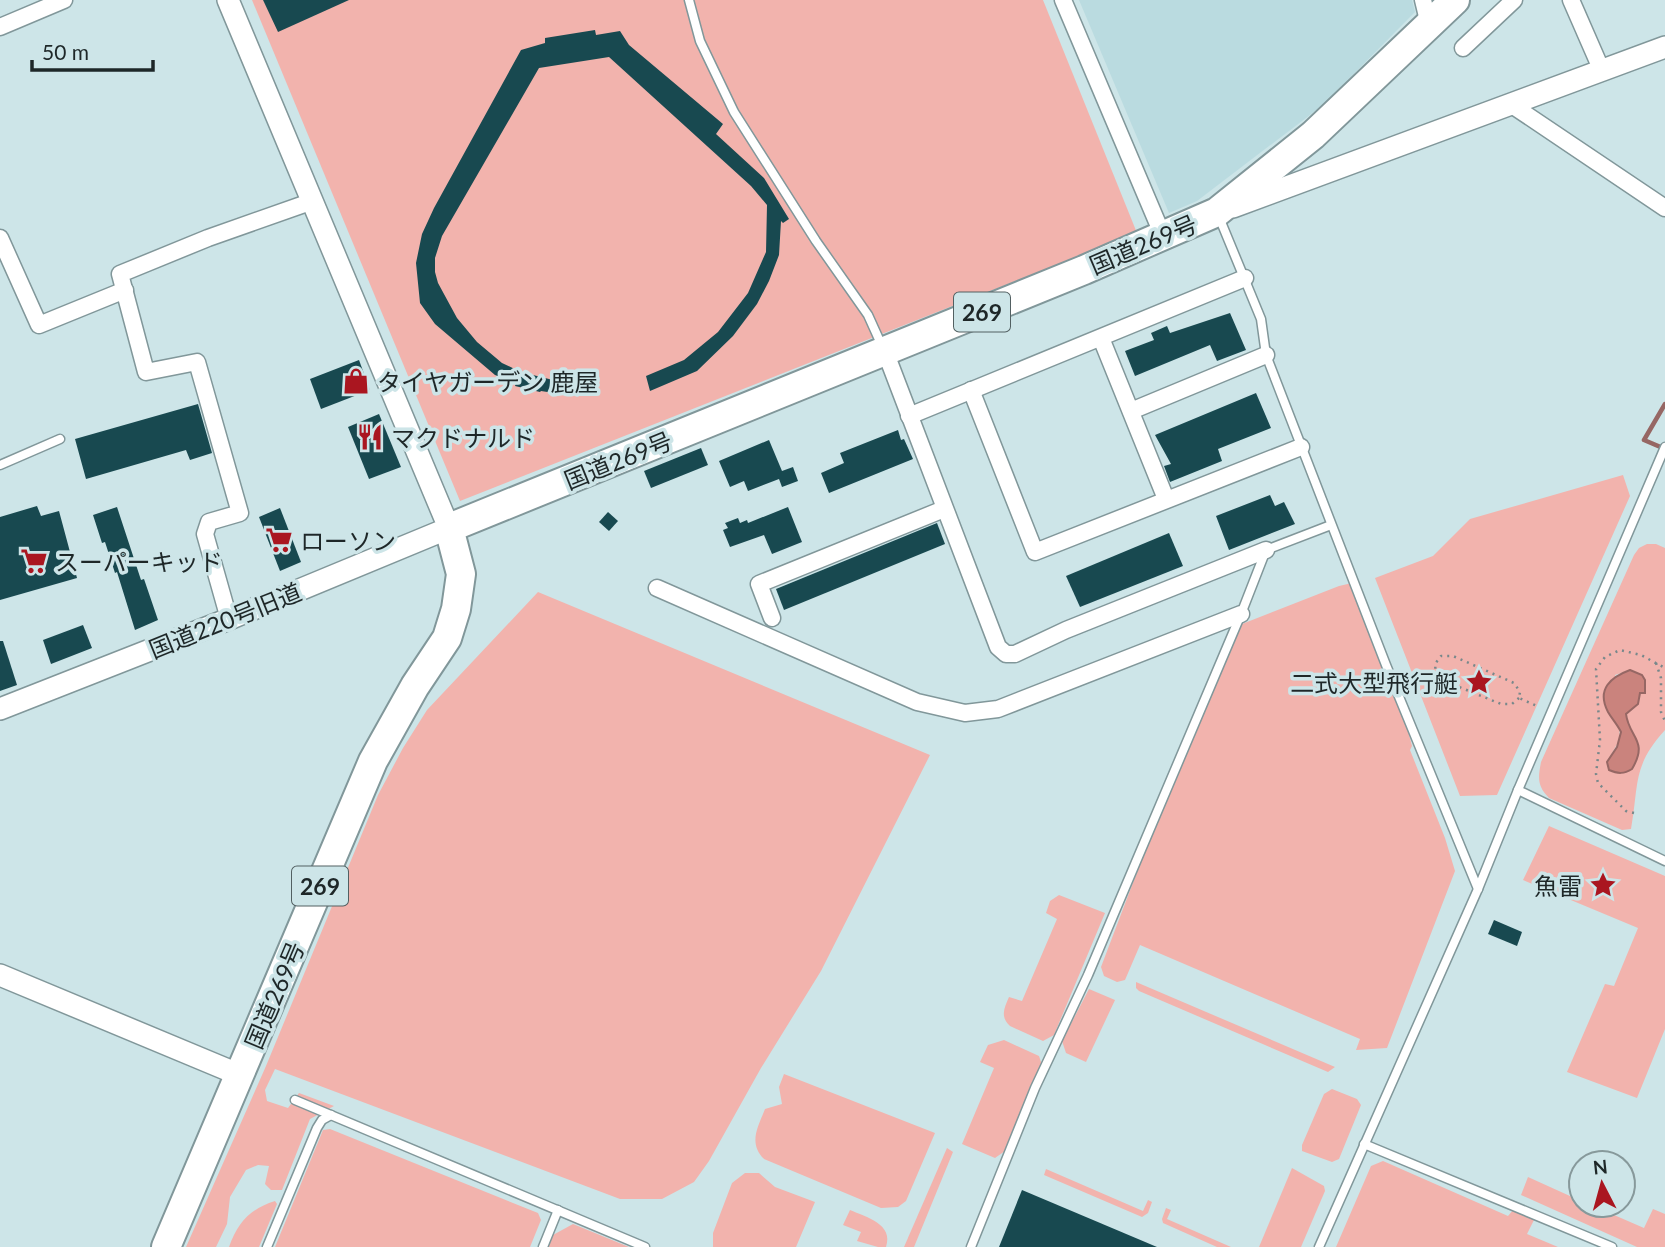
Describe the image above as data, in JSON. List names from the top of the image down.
{
  "streets": {
    "highway": ["国道269号", "269"],
    "street": ["国道220号旧道"]
  },
  "crossings": [
    ["国道269号", "国道220号旧道"]
  ],
  "places": {
    "shop": ["タイヤガーデン 鹿屋"],
    "restaurant": ["マクドナルド"],
    "supermarket": ["ローソン", "スーパーキッド"],
    "place": ["二式大型飛行艇", "魚雷"]
  },
  "scale_bar": "50 m",
  "north": "top"
}
